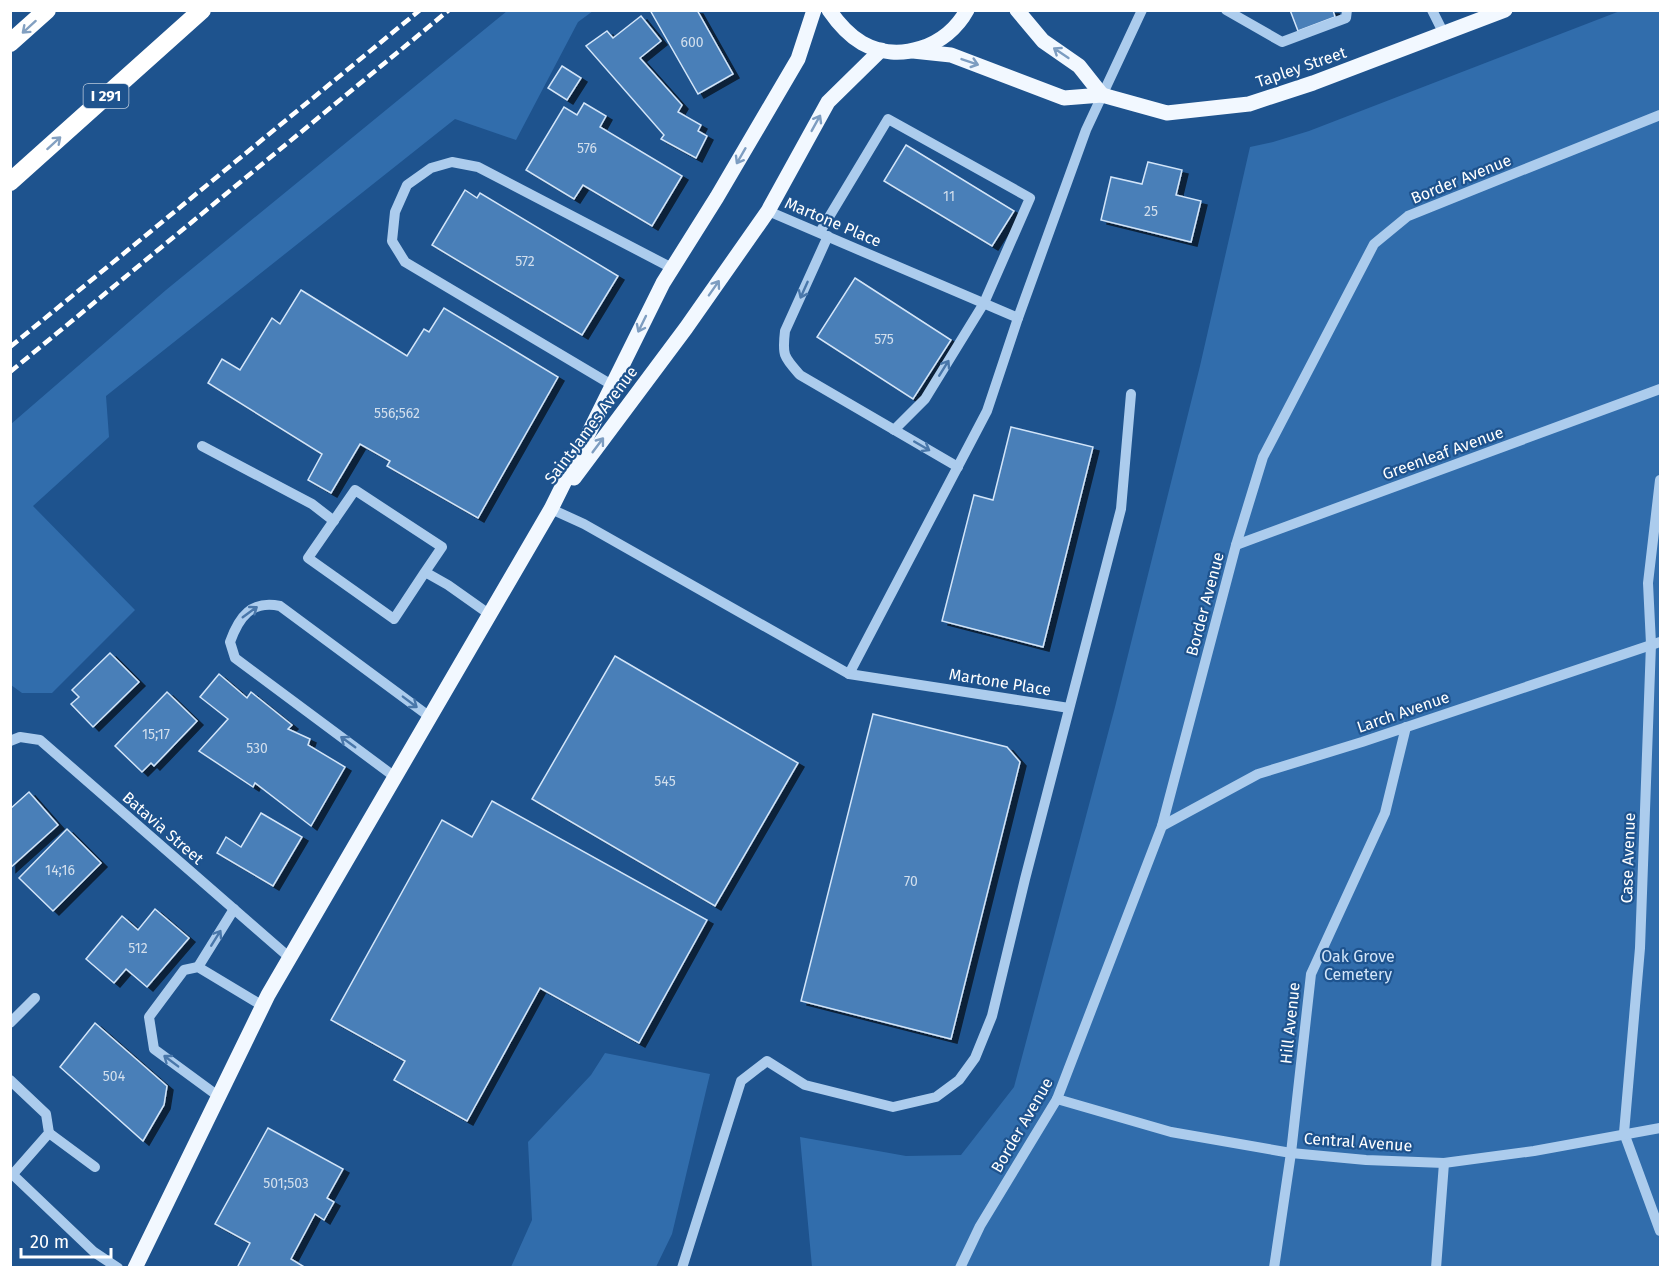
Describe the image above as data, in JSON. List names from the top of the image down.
{
  "streets": {
    "highway": ["I 291"],
    "main road": ["Tapley Street", "Saint James Avenue"],
    "street": [
      "Border Avenue",
      "Martone Place",
      "Greenleaf Avenue",
      "Larch Avenue",
      "Batavia Street",
      "Case Avenue",
      "Hill Avenue",
      "Central Avenue"
    ]
  },
  "crossings": [
    ["Tapley Street", "Saint James Avenue"],
    ["Border Avenue", "Greenleaf Avenue"],
    ["Border Avenue", "Larch Avenue"],
    ["Border Avenue", "Central Avenue"],
    ["Martone Place", "Saint James Avenue"],
    ["Larch Avenue", "Case Avenue"],
    ["Larch Avenue", "Hill Avenue"],
    ["Case Avenue", "Central Avenue"],
    ["Hill Avenue", "Central Avenue"]
  ],
  "parks": ["Oak Grove Cemetery"],
  "house_numbers": [
    "600",
    "576",
    "11",
    "25",
    "572",
    "575",
    "556;562",
    "15;17",
    "530",
    "545",
    "14;16",
    "70",
    "512",
    "504",
    "501;503"
  ],
  "scale_bar": "20 m"
}
